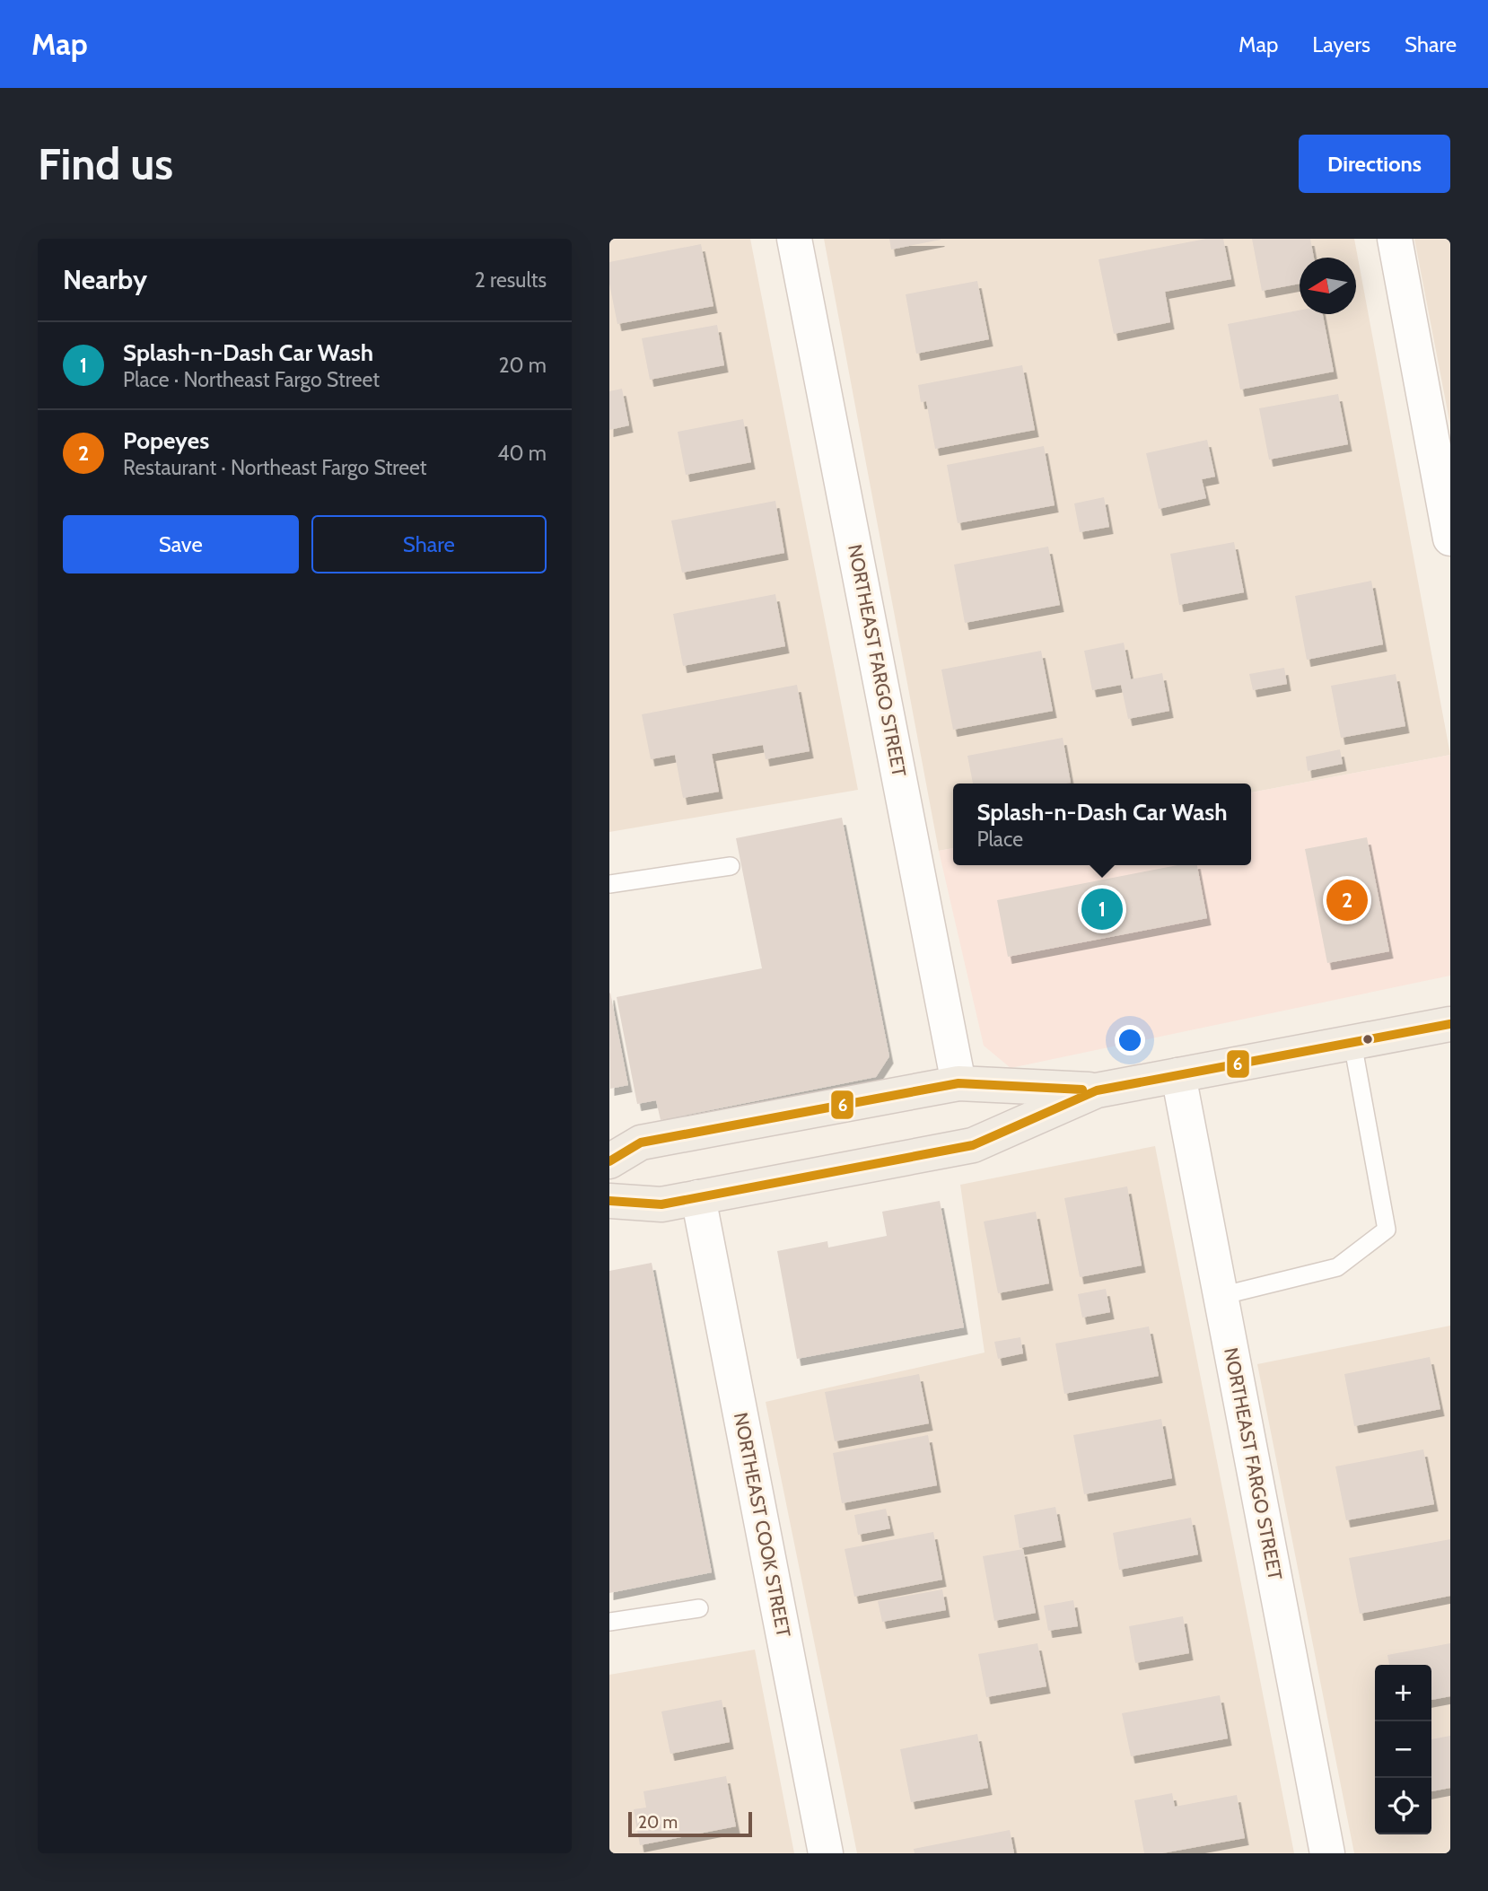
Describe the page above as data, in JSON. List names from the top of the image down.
{
  "streets": {
    "street": ["NORTHEAST FARGO STREET", "NORTHEAST COOK STREET"]
  },
  "lines": ["transit line 6"],
  "scale_bar": "20 m",
  "north": "left",
  "page": {
    "header": "Map",
    "nav": ["Map", "Layers", "Share"],
    "buttons": [
      "Directions",
      ["Save", "Share"]
    ],
    "title": "Find us",
    "heading": ["Nearby", "2 results"],
    "list": [
      {
        "mark": "1",
        "name": "Splash-n-Dash Car Wash",
        "note": "Place · Northeast Fargo Street",
        "value": "20 m"
      },
      {
        "mark": "2",
        "name": "Popeyes",
        "note": "Restaurant · Northeast Fargo Street",
        "value": "40 m"
      }
    ],
    "popup": ["Splash-n-Dash Car Wash", "Place"],
    "pins": ["2", "1"],
    "map_buttons": ["+", "−"],
    "scale": "20 m"
  }
}
